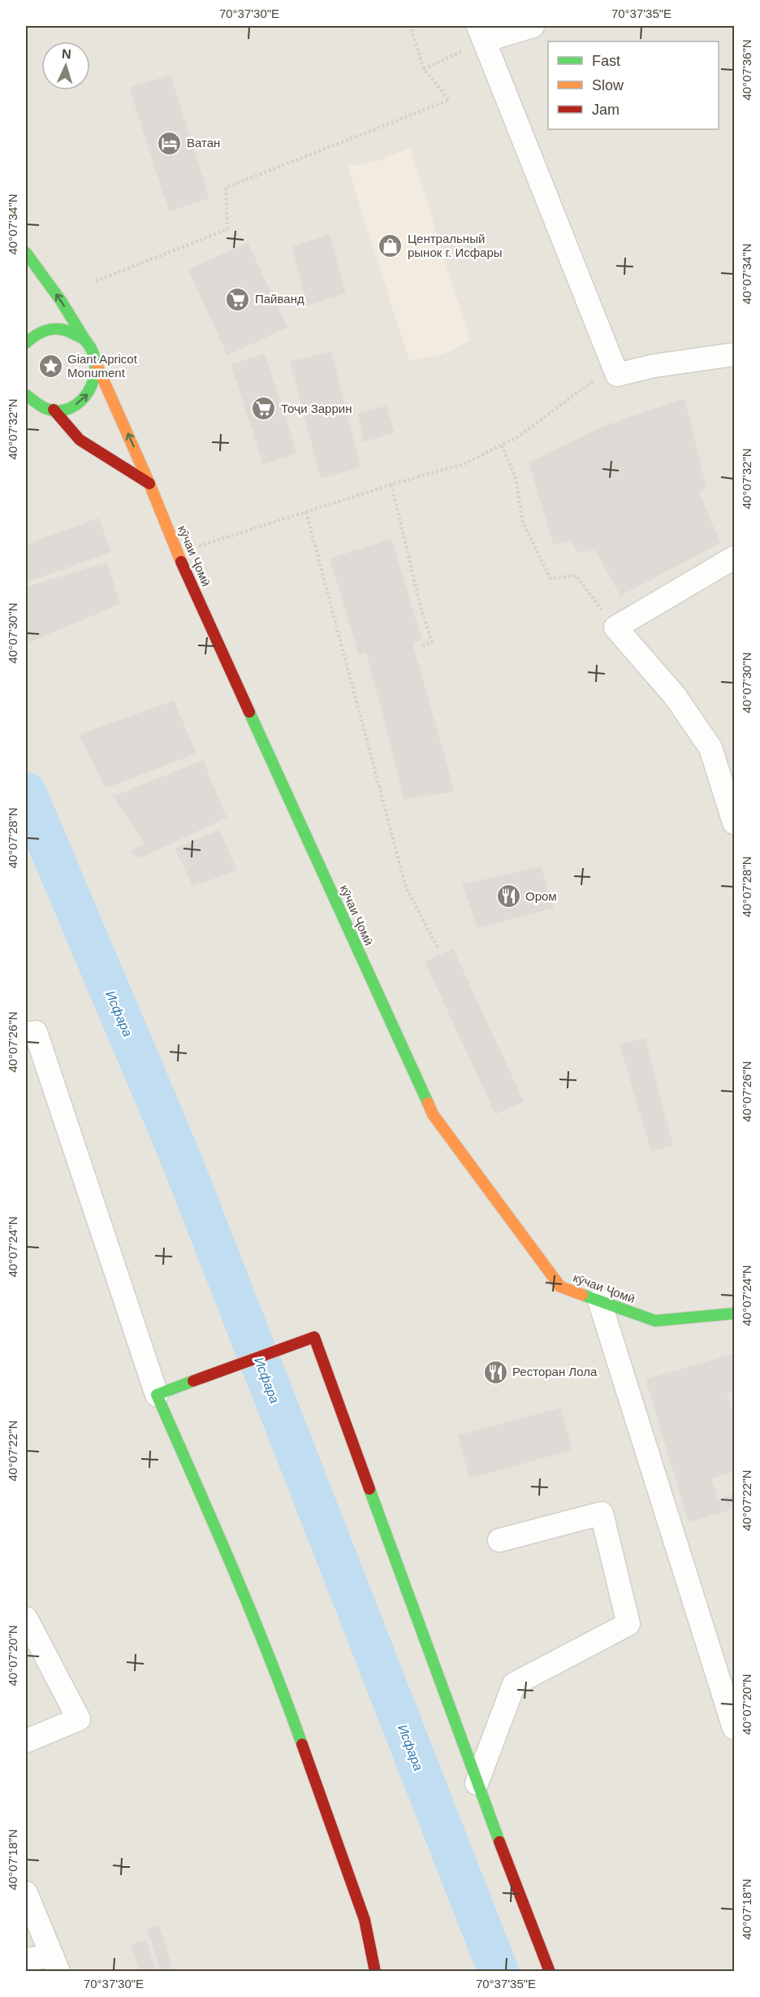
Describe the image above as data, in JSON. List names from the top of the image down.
{
  "streets": {
    "main road": ["кӯчаи Ҷомӣ"]
  },
  "water": ["Исфара"],
  "places": {
    "hotel": ["Ватан"],
    "shop": ["Центральный рынок г. Исфары"],
    "supermarket": ["Пайванд", "Тоҷи Заррин"],
    "place": ["Giant Apricot Monument"],
    "restaurant": ["Ором", "Ресторан Лола"]
  },
  "legend": ["Fast", "Slow", "Jam"],
  "north": "top",
  "coordinates": [
    "70°37'30\"E",
    "70°37'35\"E",
    "40°07'36\"N",
    "40°07'34\"N",
    "40°07'32\"N",
    "40°07'30\"N",
    "40°07'28\"N",
    "40°07'26\"N",
    "40°07'24\"N",
    "40°07'22\"N",
    "40°07'20\"N",
    "40°07'18\"N"
  ]
}
